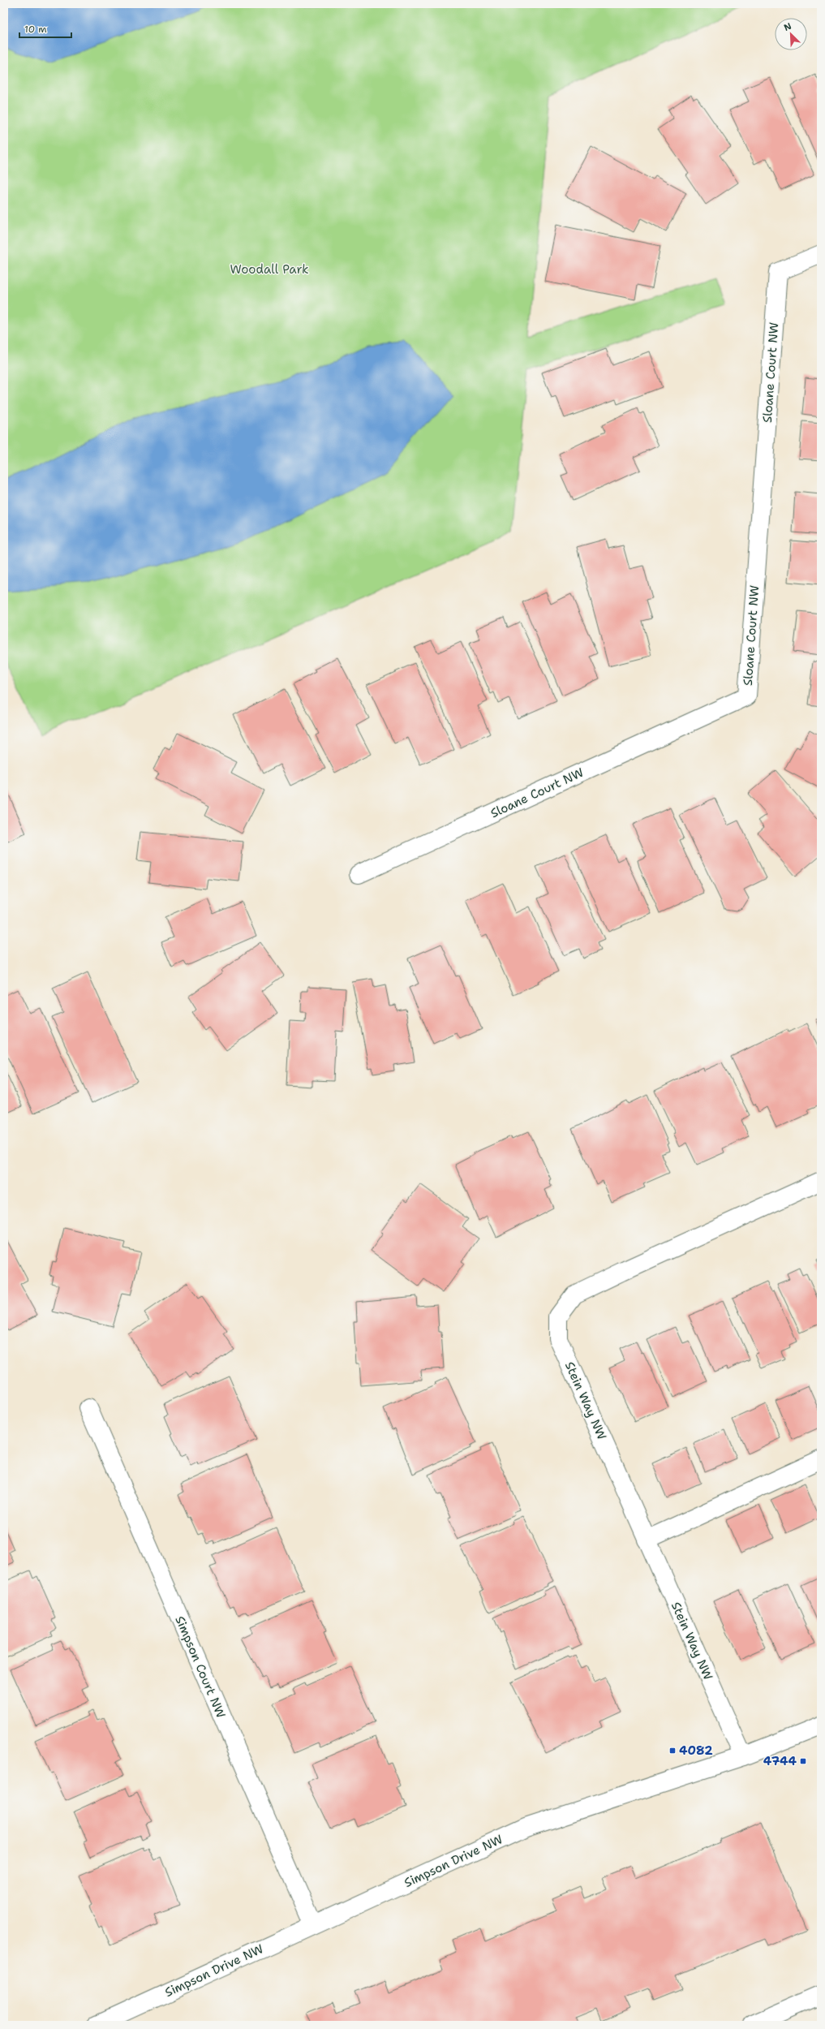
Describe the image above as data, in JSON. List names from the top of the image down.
{
  "streets": {
    "street": [
      "Sloane Court NW",
      "Stein Way NW",
      "Simpson Court NW",
      "Simpson Drive NW"
    ]
  },
  "crossings": [
    ["Stein Way NW", "Simpson Drive NW"],
    ["Simpson Court NW", "Simpson Drive NW"]
  ],
  "parks": ["Woodall Park"],
  "places": {
    "transit": ["4082", "4744"]
  },
  "scale_bar": "10 m",
  "north": "top left"
}
